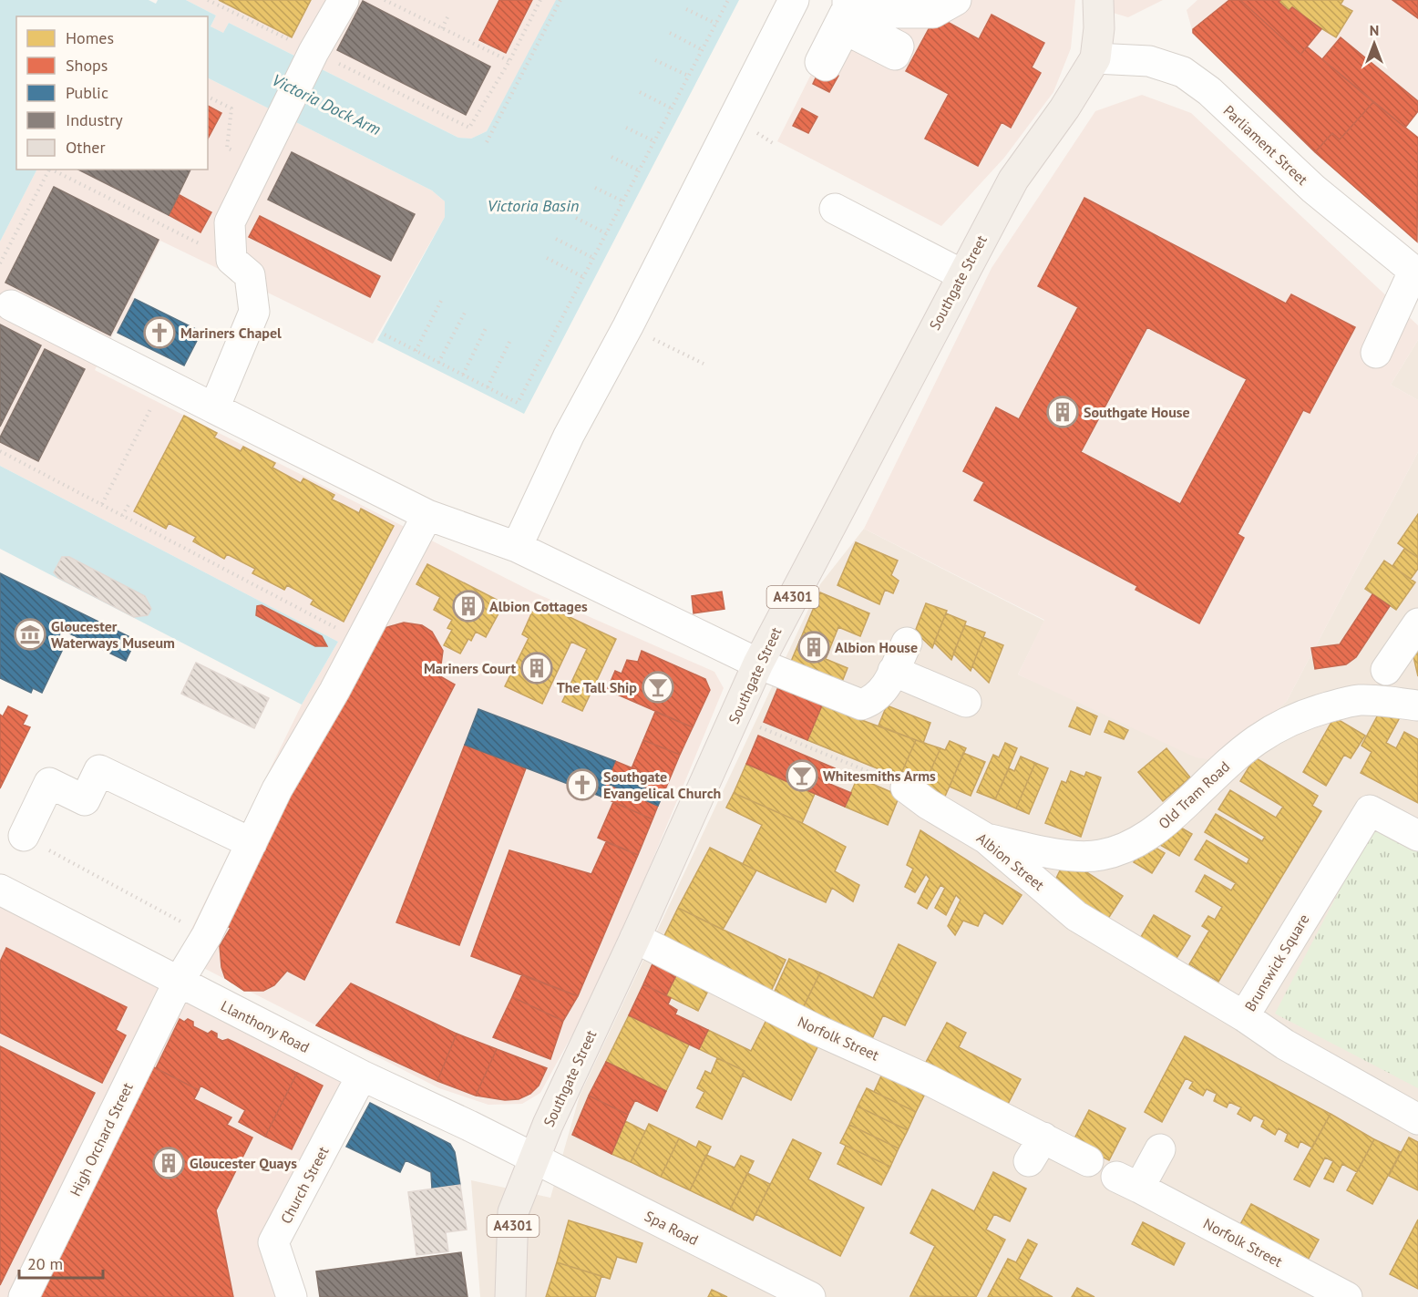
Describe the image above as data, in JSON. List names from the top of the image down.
{
  "streets": {
    "main road": ["Southgate Street", "A4301"],
    "street": [
      "Parliament Street",
      "Old Tram Road",
      "Albion Street",
      "Brunswick Square",
      "Llanthony Road",
      "Norfolk Street",
      "High Orchard Street",
      "Church Street",
      "Spa Road"
    ]
  },
  "crossings": [
    ["Parliament Street", "Southgate Street"],
    ["Parliament Street", "A4301"],
    ["Southgate Street", "A4301"],
    ["Southgate Street", "Llanthony Road"],
    ["Southgate Street", "Norfolk Street"],
    ["Southgate Street", "Spa Road"],
    ["Old Tram Road", "Albion Street"],
    ["Albion Street", "Brunswick Square"],
    ["Llanthony Road", "High Orchard Street"],
    ["Llanthony Road", "Church Street"],
    ["Llanthony Road", "Spa Road"]
  ],
  "water": ["Victoria Dock Arm", "Victoria Basin"],
  "places": {
    "church": ["Mariners Chapel", "Southgate Evangelical Church"],
    "building": [
      "Southgate House",
      "Albion Cottages",
      "Albion House",
      "Mariners Court",
      "Gloucester Quays"
    ],
    "museum": ["Gloucester Waterways Museum"],
    "bar": ["The Tall Ship", "Whitesmiths Arms"]
  },
  "legend": [
    "Homes",
    "Shops",
    "Public",
    "Industry",
    "Other"
  ],
  "scale_bar": "20 m",
  "north": "top"
}
